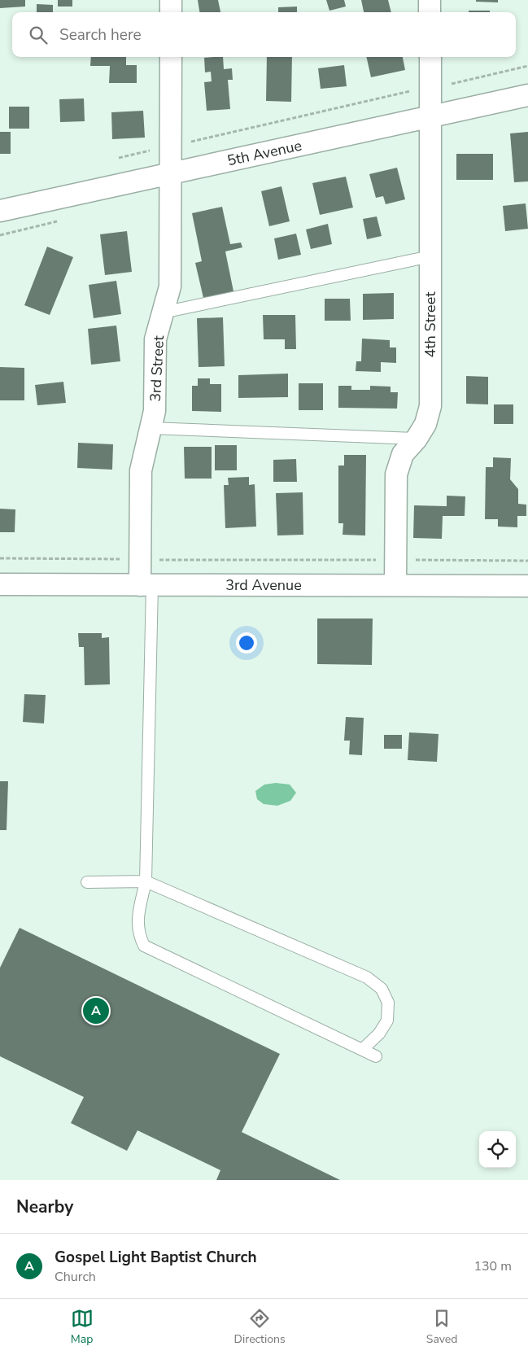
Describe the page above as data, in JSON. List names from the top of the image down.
{
  "streets": {
    "street": [
      "5th Avenue",
      "4th Street",
      "3rd Street",
      "3rd Avenue"
    ]
  },
  "crossings": [
    ["5th Avenue", "4th Street"],
    ["5th Avenue", "3rd Street"],
    ["4th Street", "3rd Avenue"],
    ["3rd Street", "3rd Avenue"]
  ],
  "page": {
    "search": "Search here",
    "pins": "A",
    "heading": "Nearby",
    "list": [
      {
        "mark": "A",
        "name": "Gospel Light Baptist Church",
        "note": "Church",
        "value": "130 m"
      }
    ],
    "nav": ["Map", "Directions", "Saved"]
  }
}
